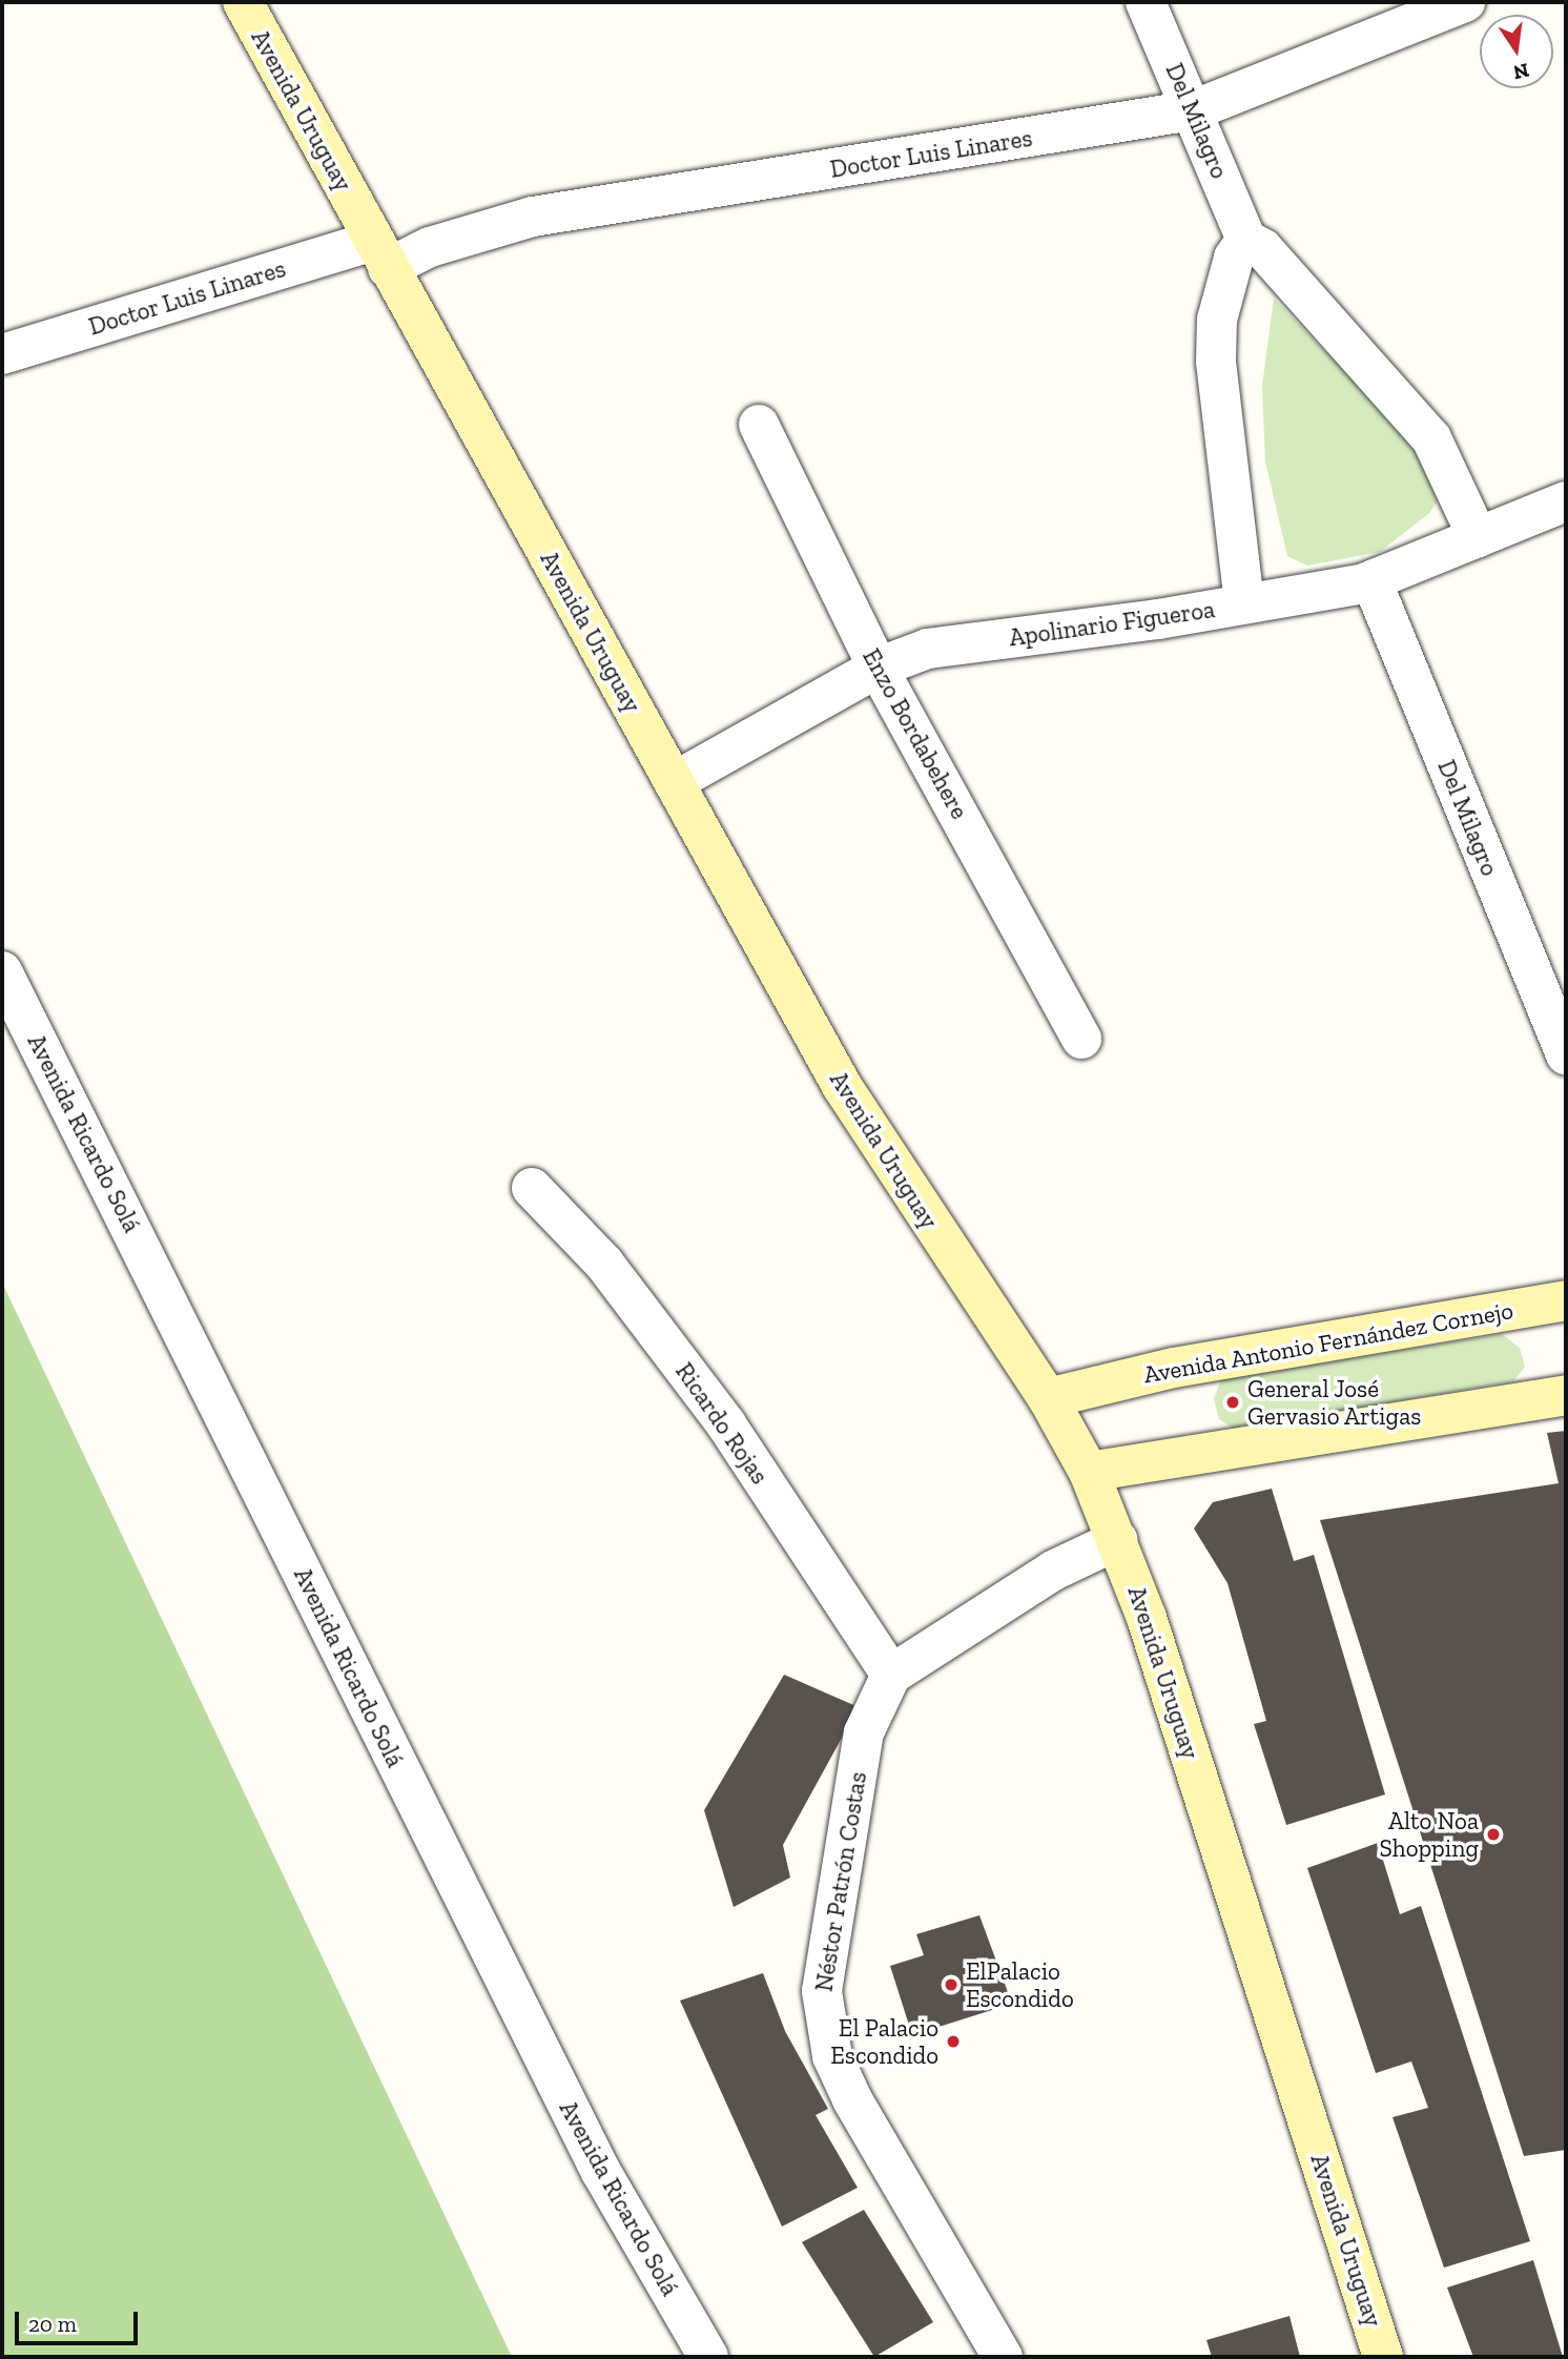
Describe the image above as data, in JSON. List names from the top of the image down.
{
  "streets": {
    "street": [
      "Avenida Uruguay",
      "Del Milagro",
      "Doctor Luis Linares",
      "Apolinario Figueroa",
      "Enzo Bordabehere",
      "Avenida Ricardo Solá",
      "Avenida Antonio Fernández Cornejo",
      "Ricardo Rojas",
      "Néstor Patrón Costas"
    ]
  },
  "crossings": [
    ["Avenida Uruguay", "Doctor Luis Linares"],
    ["Avenida Uruguay", "Apolinario Figueroa"],
    ["Avenida Uruguay", "Avenida Antonio Fernández Cornejo"],
    ["Avenida Uruguay", "Néstor Patrón Costas"],
    ["Del Milagro", "Doctor Luis Linares"],
    ["Del Milagro", "Apolinario Figueroa"],
    ["Apolinario Figueroa", "Enzo Bordabehere"],
    ["Ricardo Rojas", "Néstor Patrón Costas"]
  ],
  "places": [
    "General José Gervasio Artigas",
    "Alto Noa Shopping",
    "ElPalacio Escondido",
    "El Palacio Escondido"
  ],
  "scale_bar": "20 m",
  "north": "bottom"
}
